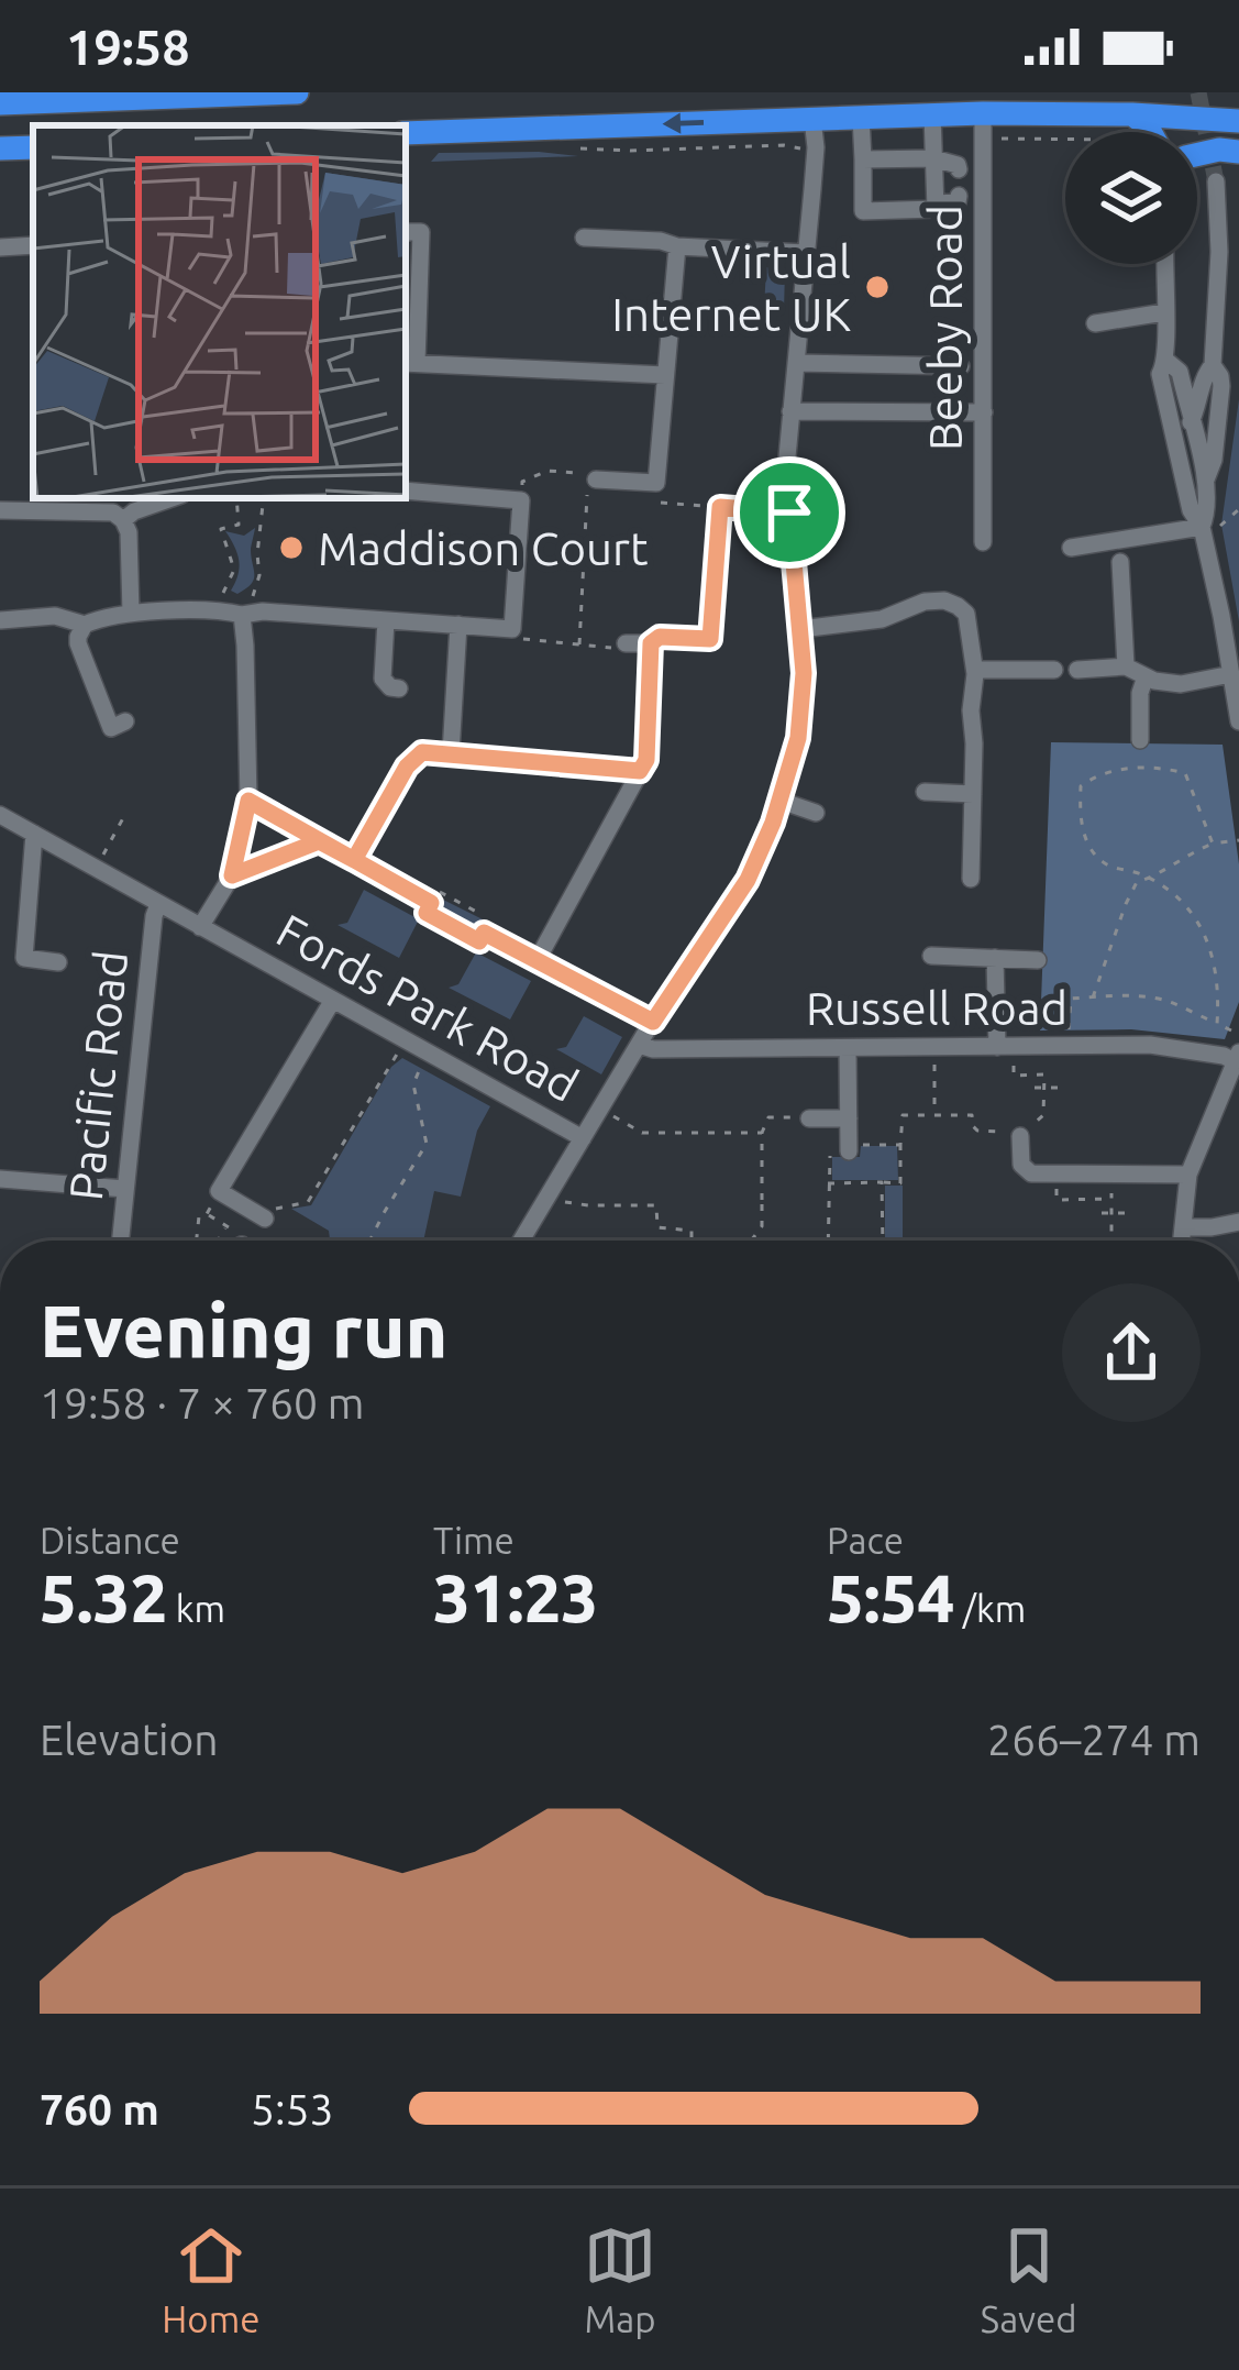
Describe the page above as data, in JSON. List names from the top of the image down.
{
  "streets": {
    "street": [
      "Beeby Road",
      "Fords Park Road",
      "Russell Road",
      "Pacific Road"
    ]
  },
  "crossings": [
    ["Fords Park Road", "Pacific Road"]
  ],
  "places": ["Virtual Internet UK", "Maddison Court"],
  "page": {
    "status": "19:58",
    "heading": ["Evening run", "19:58 · 7 × 760 m"],
    "stats": [
      ["Distance", "5.32 km"],
      ["Time", "31:23"],
      ["Pace", "5:54 /km"]
    ],
    "chart": ["Elevation", "266–274 m"],
    "list": [
      {
        "name": "760 m",
        "note": "5:53"
      }
    ],
    "tabs": ["Home", "Map", "Saved"]
  }
}
